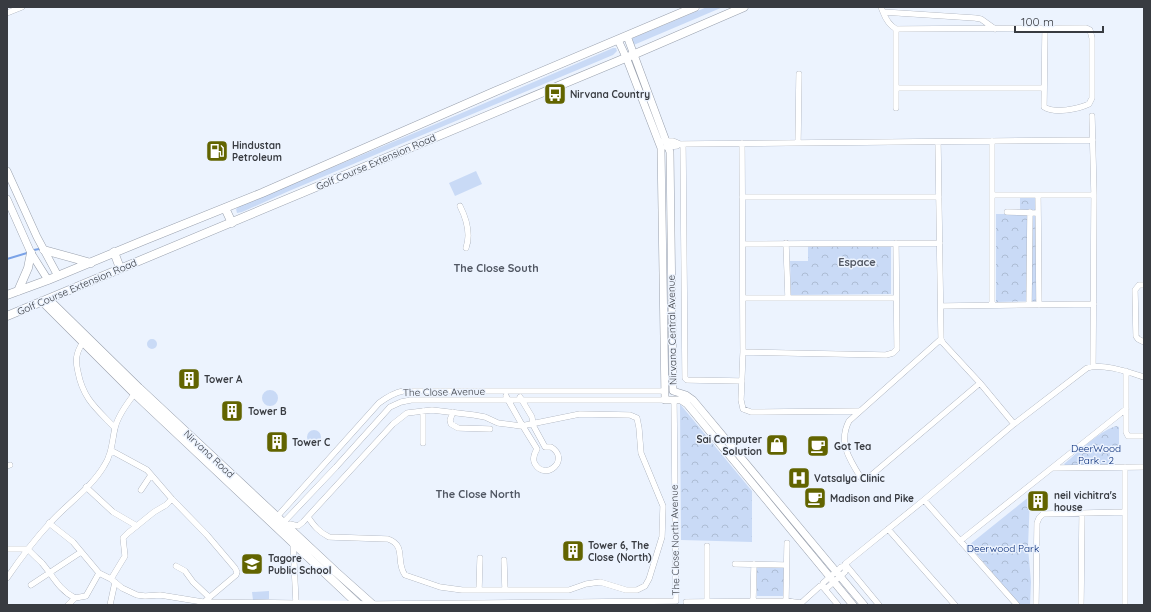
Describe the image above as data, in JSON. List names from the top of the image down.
{
  "streets": {
    "main road": ["Golf Course Extension Road", "Nirvana Road"],
    "street": ["Nirvana Central Avenue", "The Close Avenue", "The Close North Avenue"]
  },
  "crossings": [
    ["Golf Course Extension Road", "Nirvana Central Avenue"],
    ["Golf Course Extension Road", "Nirvana Road"],
    ["Nirvana Central Avenue", "The Close Avenue"],
    ["Nirvana Central Avenue", "The Close North Avenue"],
    ["The Close Avenue", "Nirvana Road"],
    ["Nirvana Road", "The Close North Avenue"]
  ],
  "districts": ["Espace", "The Close South", "The Close North"],
  "parks": ["DeerWood Park - 2", "Deerwood Park"],
  "places": {
    "bus stop": ["Nirvana Country"],
    "fuel station": ["Hindustan Petroleum"],
    "building": [
      "Tower A",
      "Tower B",
      "Tower C",
      "neil vichitra's house",
      "Tower 6, The Close (North)"
    ],
    "shop": ["Sai Computer Solution"],
    "cafe": ["Got Tea", "Madison and Pike"],
    "hospital": ["Vatsalya Clinic"],
    "school or university": ["Tagore Public School"]
  },
  "scale_bar": "100 m"
}
